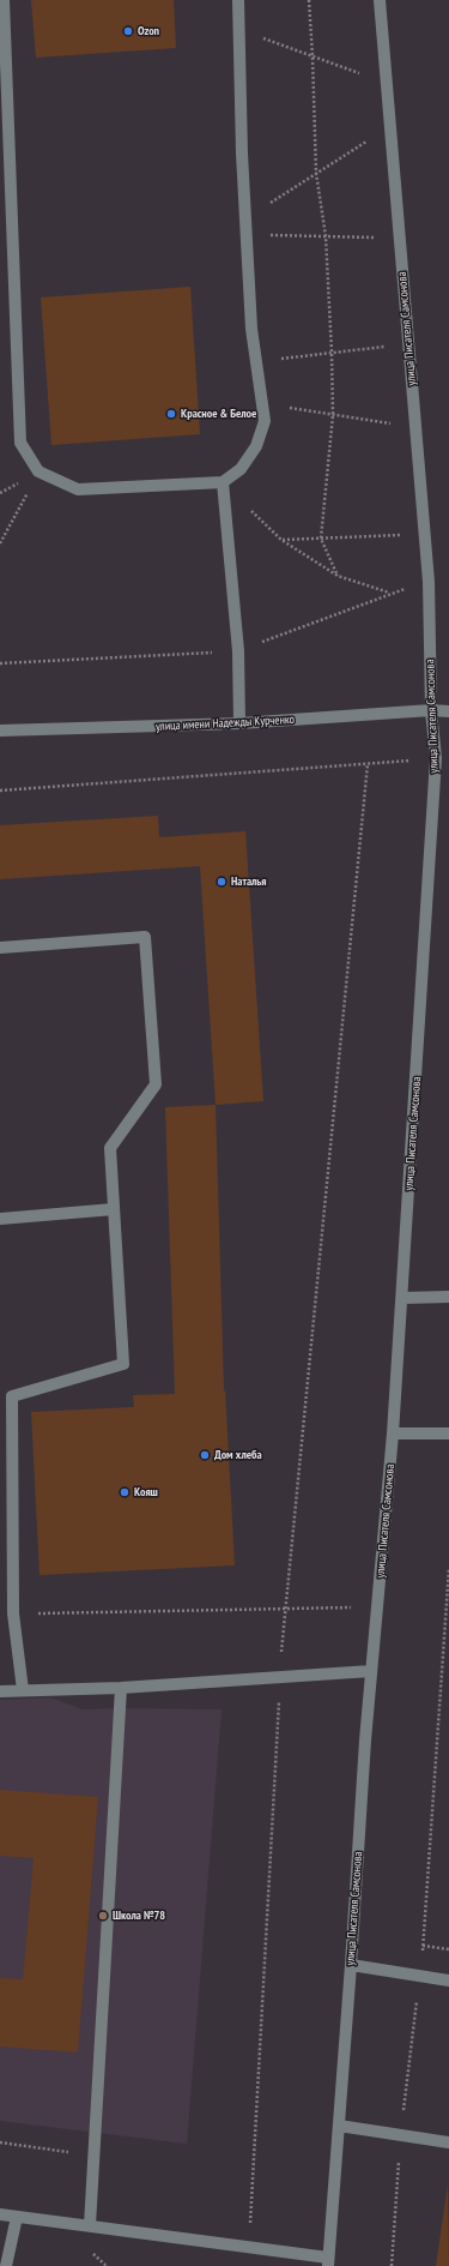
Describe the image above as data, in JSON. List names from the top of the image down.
{
  "streets": {
    "street": ["улица Писателя Самсонова", "улица имени Надежды Курченко"]
  },
  "crossings": [
    ["улица Писателя Самсонова", "улица имени Надежды Курченко"]
  ],
  "places": [
    "Ozon",
    "Красное & Белое",
    "Наталья",
    "Дом хлеба",
    "Кояш",
    "Школа №78"
  ]
}
